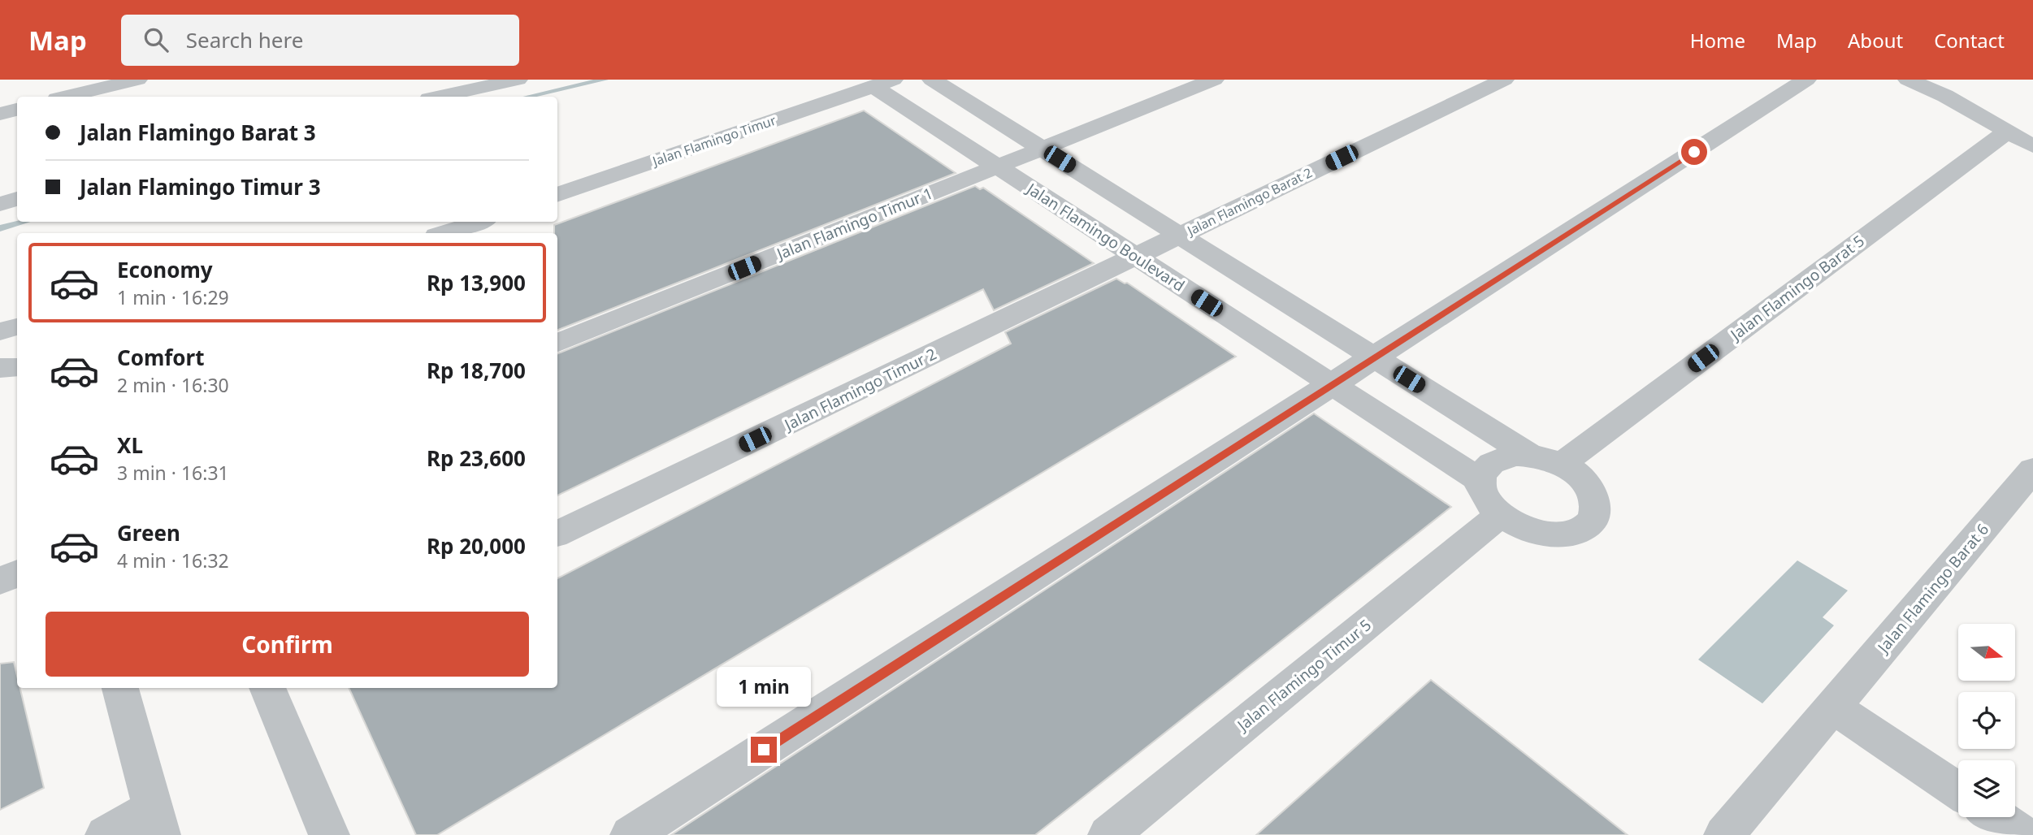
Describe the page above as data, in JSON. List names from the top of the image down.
{
  "streets": {
    "street": [
      "Jalan Flamingo Timur",
      "Jalan Flamingo Barat 2",
      "Jalan Flamingo Timur 1",
      "Jalan Flamingo Boulevard",
      "Jalan Flamingo Barat 5",
      "Jalan Flamingo Timur 2",
      "Jalan Flamingo Barat 6",
      "Jalan Flamingo Timur 5"
    ]
  },
  "crossings": [
    ["Jalan Flamingo Timur", "Jalan Flamingo Boulevard"],
    ["Jalan Flamingo Barat 2", "Jalan Flamingo Boulevard"],
    ["Jalan Flamingo Barat 2", "Jalan Flamingo Timur 2"],
    ["Jalan Flamingo Timur 1", "Jalan Flamingo Boulevard"],
    ["Jalan Flamingo Boulevard", "Jalan Flamingo Barat 5"],
    ["Jalan Flamingo Boulevard", "Jalan Flamingo Timur 2"],
    ["Jalan Flamingo Boulevard", "Jalan Flamingo Timur 5"],
    ["Jalan Flamingo Barat 5", "Jalan Flamingo Timur 5"]
  ],
  "north": "right",
  "page": {
    "header": "Map",
    "search": "Search here",
    "nav": [
      "Home",
      "Map",
      "About",
      "Contact"
    ],
    "banner": ["Jalan Flamingo Barat 3", "Jalan Flamingo Timur 3"],
    "list": [
      {
        "name": "Economy",
        "note": "1 min · 16:29",
        "value": "Rp 13,900"
      },
      {
        "name": "Comfort",
        "note": "2 min · 16:30",
        "value": "Rp 18,700"
      },
      {
        "name": "XL",
        "note": "3 min · 16:31",
        "value": "Rp 23,600"
      },
      {
        "name": "Green",
        "note": "4 min · 16:32",
        "value": "Rp 20,000"
      }
    ],
    "buttons": "Confirm",
    "bubble": "1 min"
  }
}
